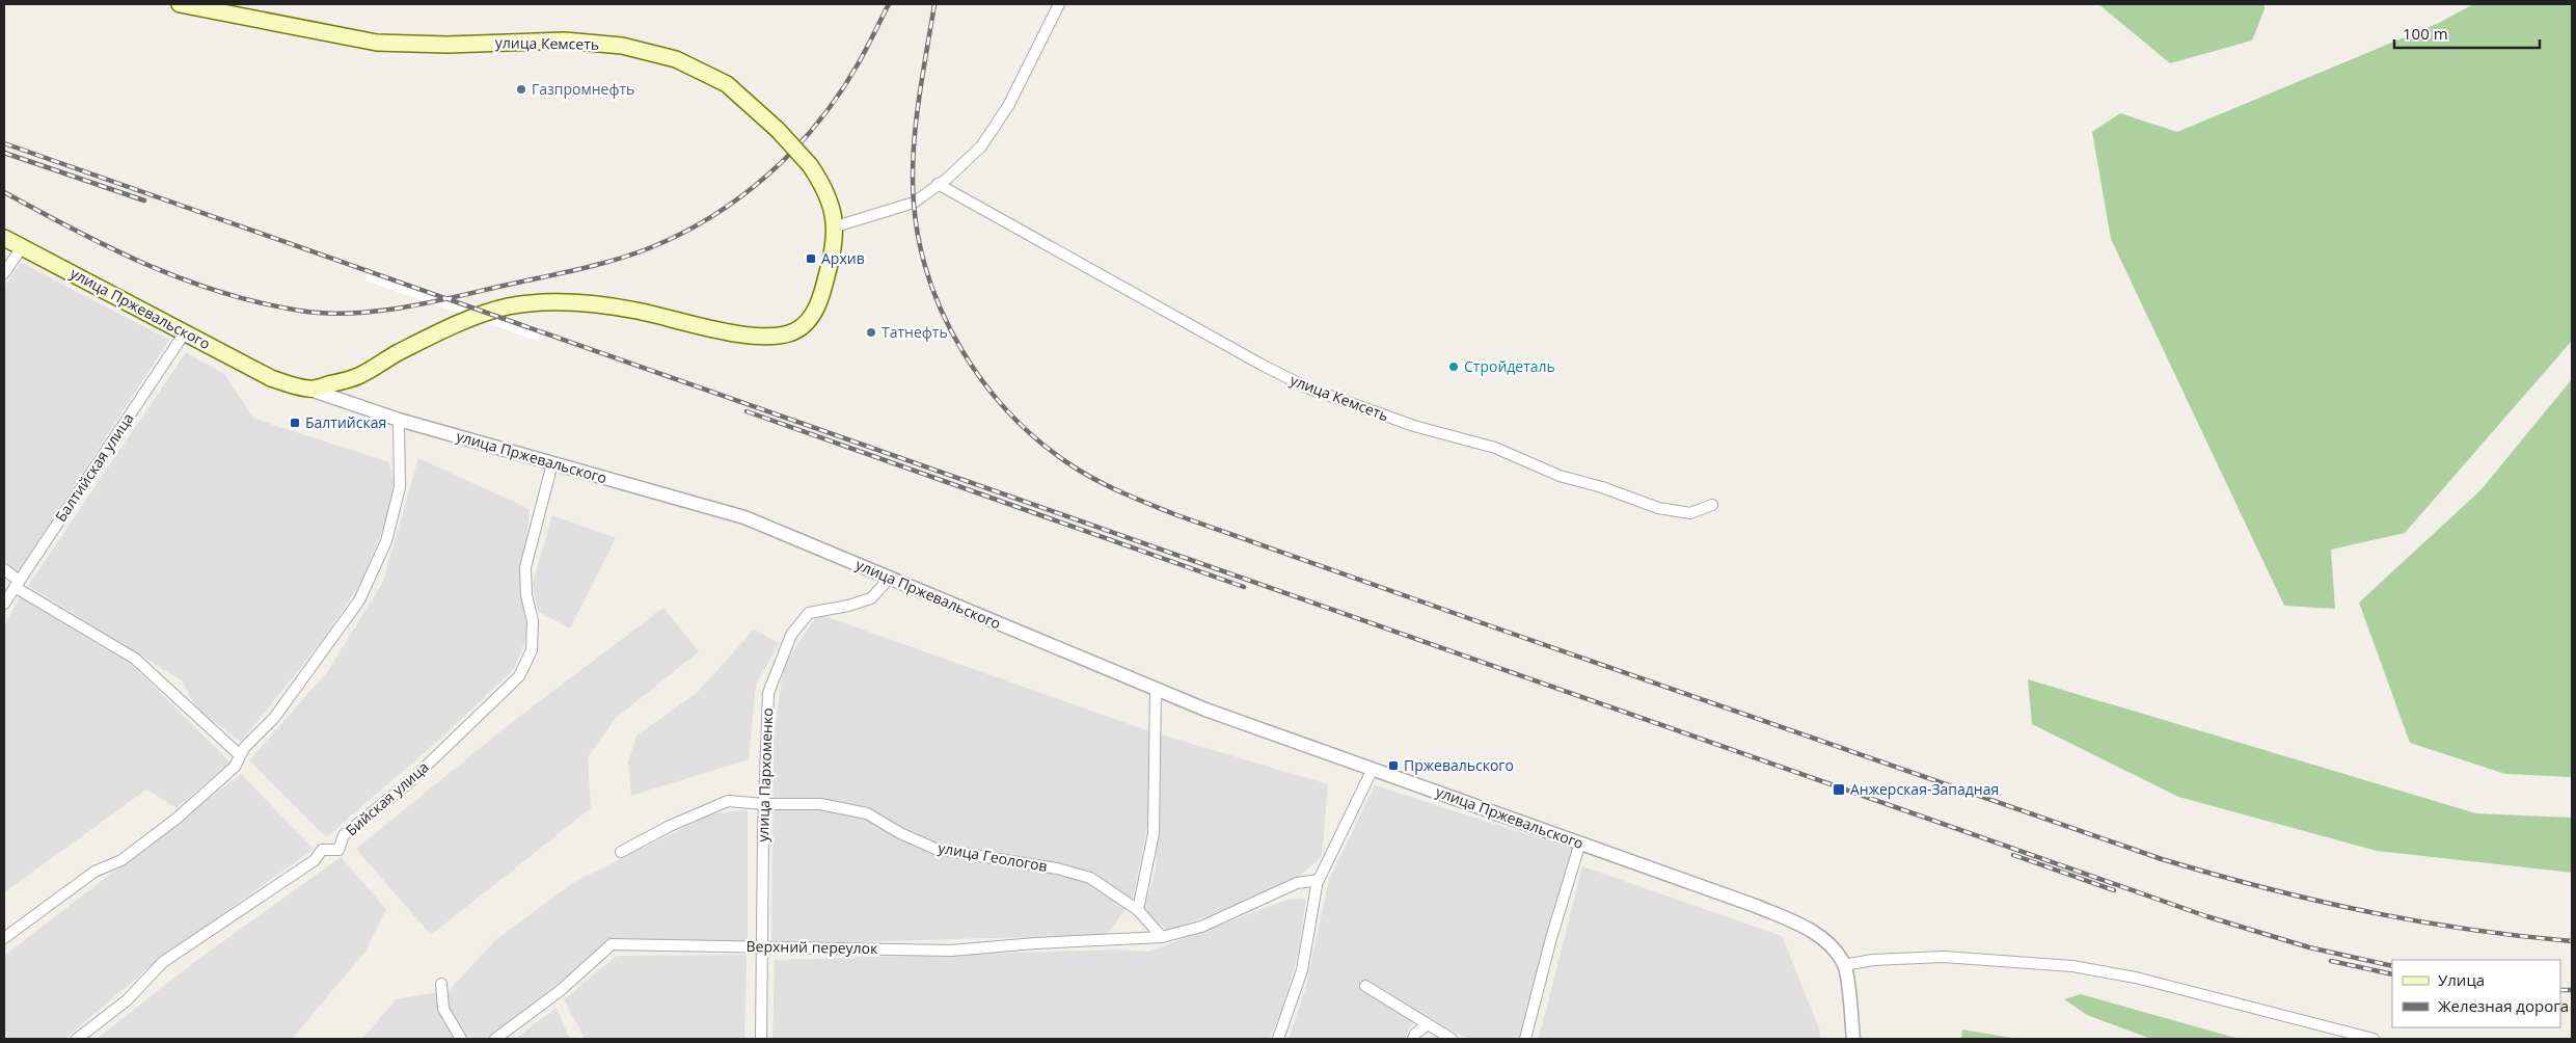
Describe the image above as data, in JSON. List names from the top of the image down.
{
  "streets": {
    "main road": ["улица Кемсеть", "улица Пржевальского"],
    "street": [
      "Балтийская улица",
      "улица Пархоменко",
      "Бийская улица",
      "улица Геологов",
      "Верхний переулок"
    ]
  },
  "crossings": [
    ["улица Кемсеть", "улица Пржевальского"],
    ["улица Пржевальского", "Балтийская улица"],
    ["улица Пржевальского", "улица Пархоменко"],
    ["улица Пржевальского", "Бийская улица"],
    ["улица Пархоменко", "улица Геологов"],
    ["улица Пархоменко", "Верхний переулок"],
    ["улица Геологов", "Верхний переулок"]
  ],
  "places": {
    "other": ["Газпромнефть", "Татнефть", "Стройдеталь"],
    "transit": [
      "Архив",
      "Балтийская",
      "Пржевальского",
      "Анжерская-Западная"
    ]
  },
  "legend": ["Улица", "Железная дорога"],
  "scale_bar": "100 m"
}
